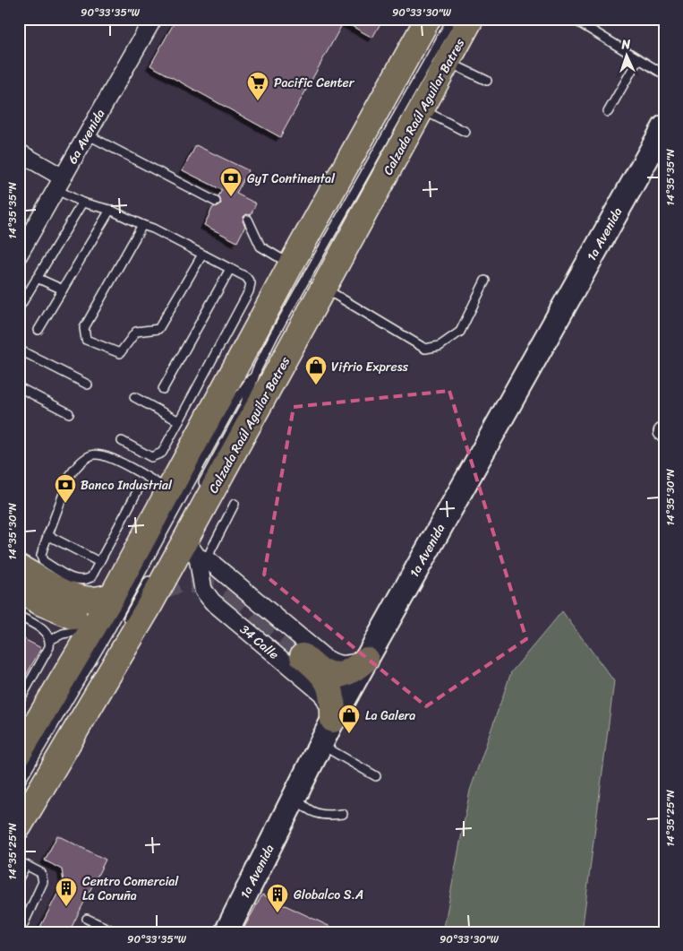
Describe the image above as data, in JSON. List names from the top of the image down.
{
  "streets": {
    "main road": ["Calzada Raúl Aguilar Batres"],
    "street": ["6a Avenida", "1a Avenida", "34 Calle"]
  },
  "crossings": [
    ["Calzada Raúl Aguilar Batres", "34 Calle"],
    ["1a Avenida", "34 Calle"]
  ],
  "places": {
    "supermarket": ["Pacific Center"],
    "bank": ["GyT Continental", "Banco Industrial"],
    "shop": ["Vifrio Express", "La Galera"],
    "building": ["Centro Comercial La Coruña", "Globalco S.A"]
  },
  "north": "top",
  "coordinates": [
    "90°33'35\"W",
    "90°33'30\"W",
    "14°35'35\"N",
    "14°35'30\"N",
    "14°35'25\"N"
  ]
}
